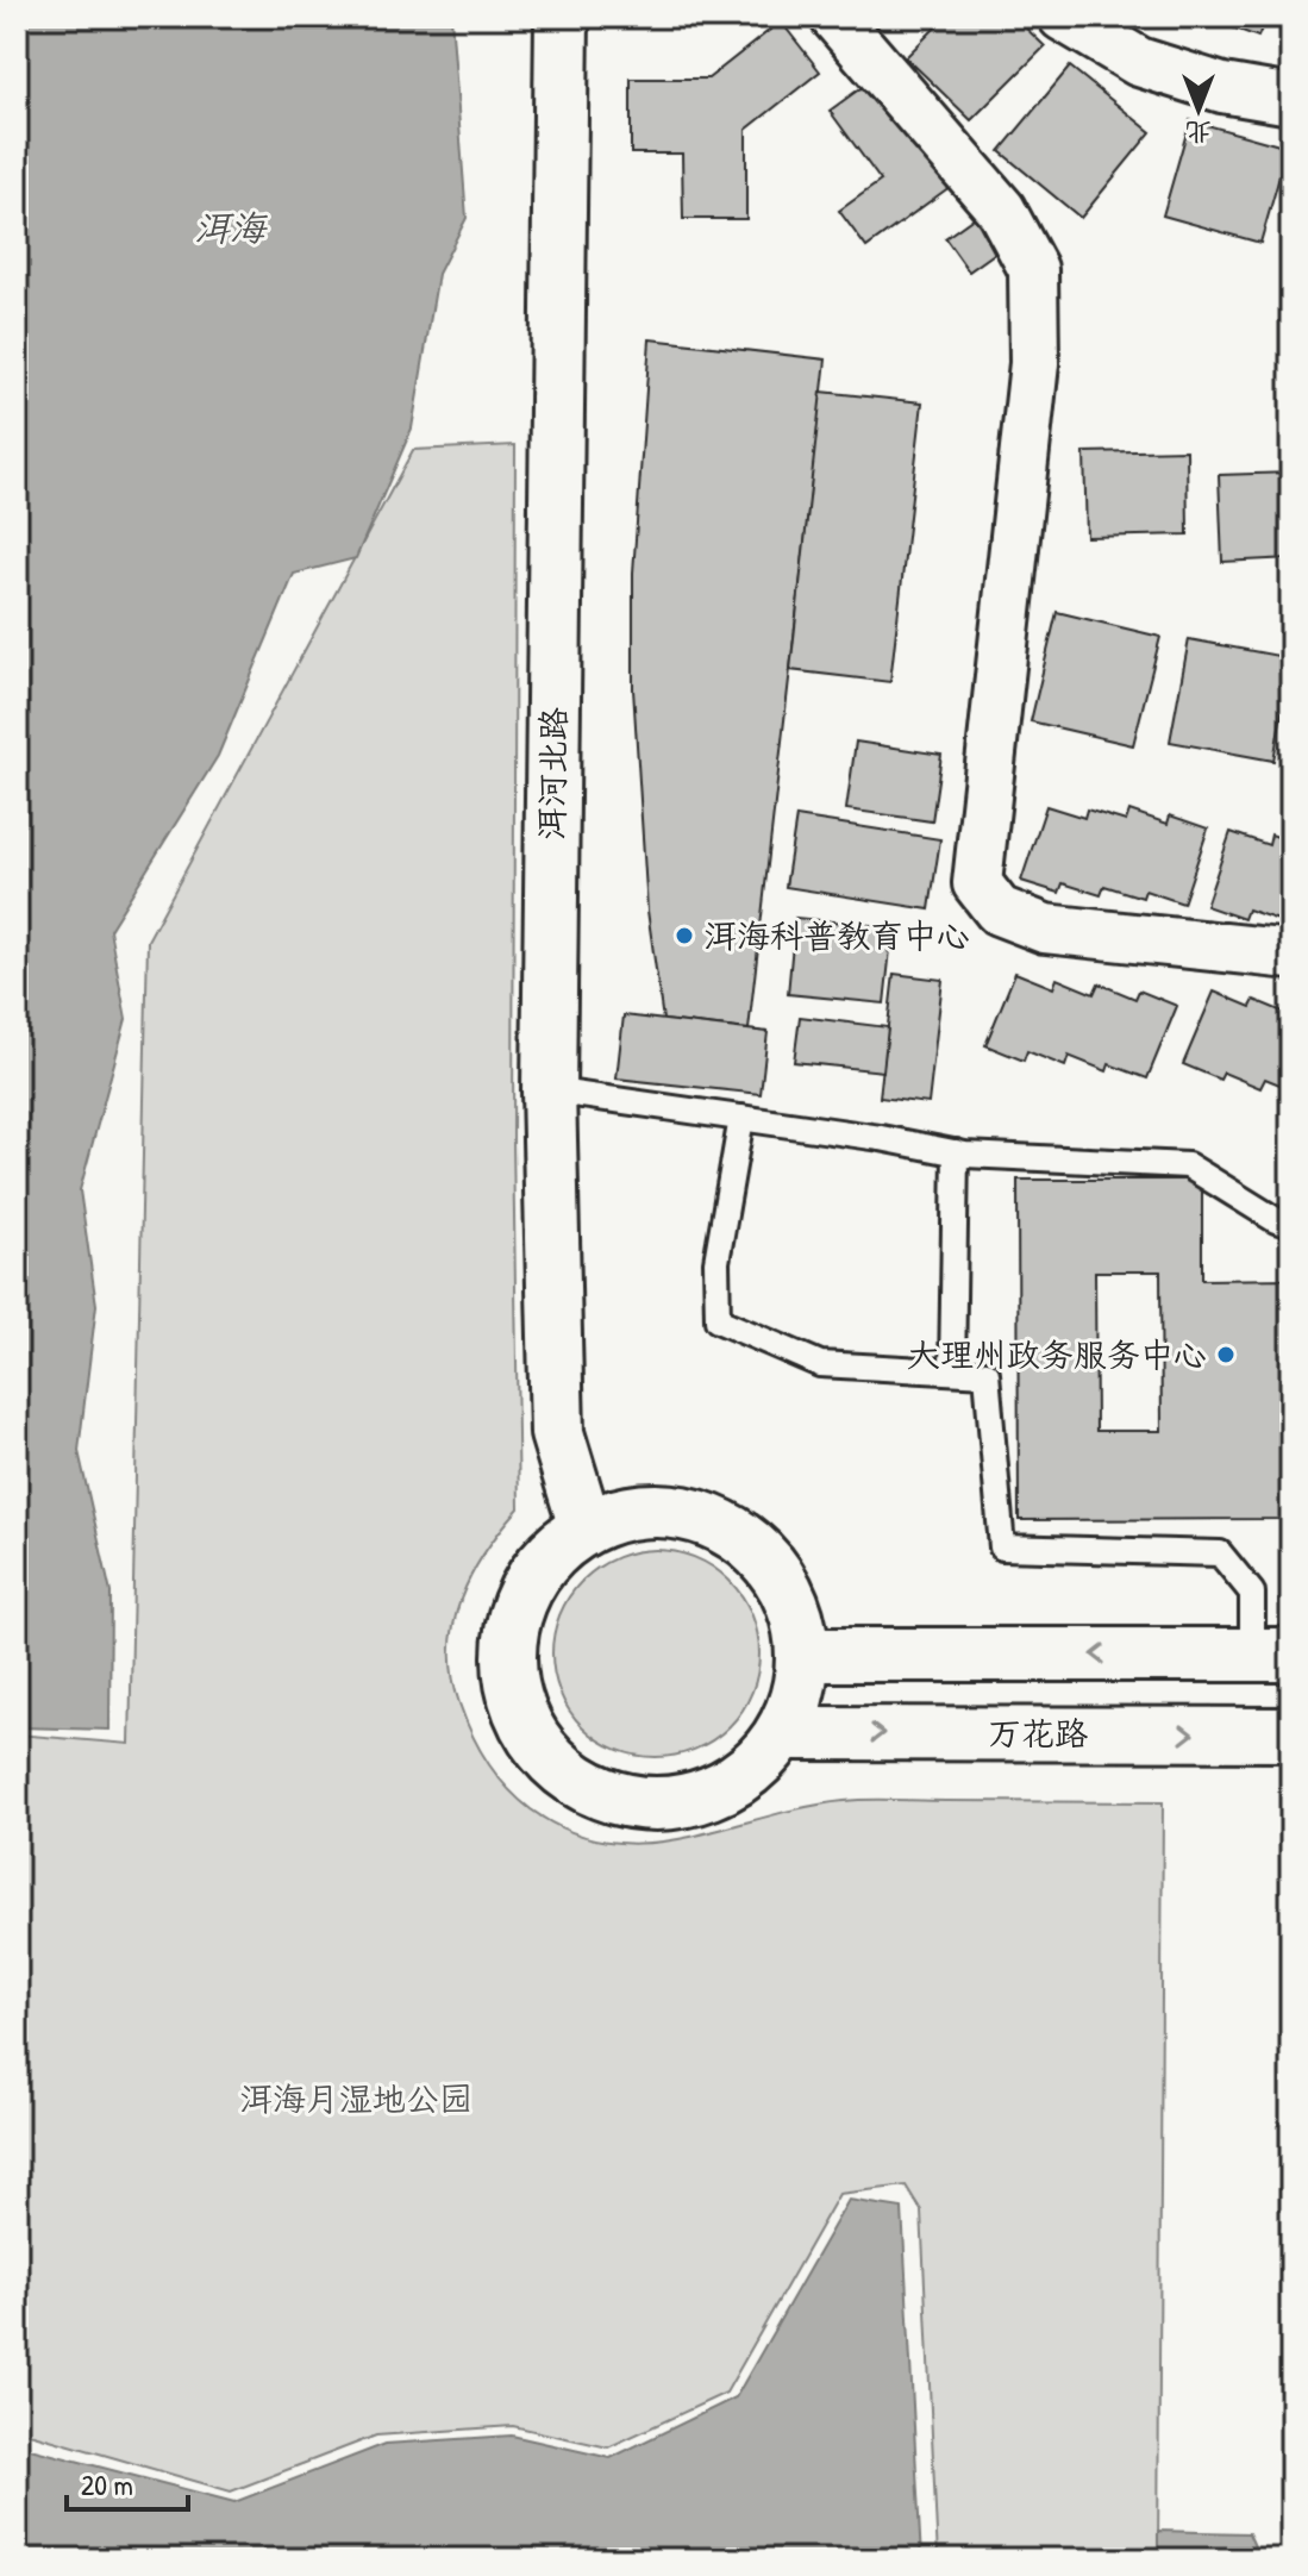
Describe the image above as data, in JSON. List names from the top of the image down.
{
  "streets": {
    "street": ["洱河北路", "万花路"]
  },
  "crossings": [
    ["洱河北路", "万花路"]
  ],
  "water": ["洱海"],
  "parks": ["洱海月湿地公园"],
  "places": ["洱海科普教育中心", "大理州政务服务中心"],
  "scale_bar": "20 m",
  "north": "bottom"
}
